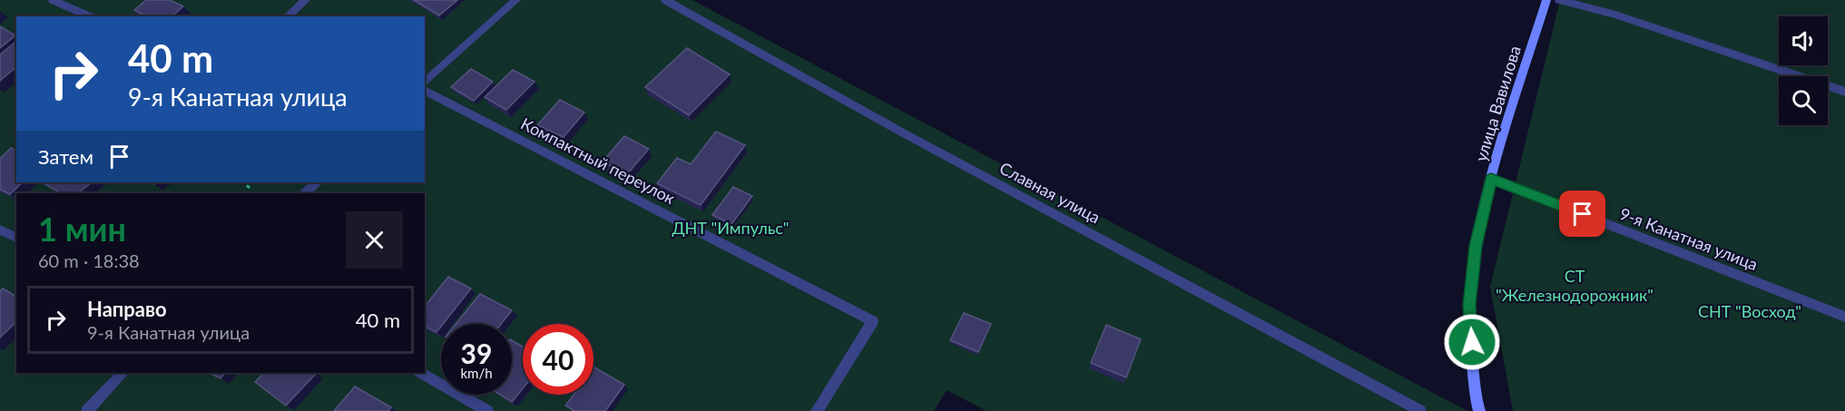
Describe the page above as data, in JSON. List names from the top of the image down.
{
  "streets": {
    "street": [
      "улица Вавилова",
      "Компактный переулок",
      "Славная улица",
      "9-я Канатная улица"
    ]
  },
  "crossings": [
    ["улица Вавилова", "9-я Канатная улица"]
  ],
  "parks": ["ДНТ \"Импульс\"", "СТ \"Железнодорожник\"", "СНТ \"Восход\""],
  "page": {
    "turn": ["40 m", "9-я Канатная улица"],
    "then": "Затем",
    "heading": ["1 мин", "60 m · 18:38"],
    "list": [
      {
        "name": "Направо",
        "note": "9-я Канатная улица",
        "value": "40 m"
      }
    ],
    "speed": "39 km/h",
    "limit": "40"
  }
}
